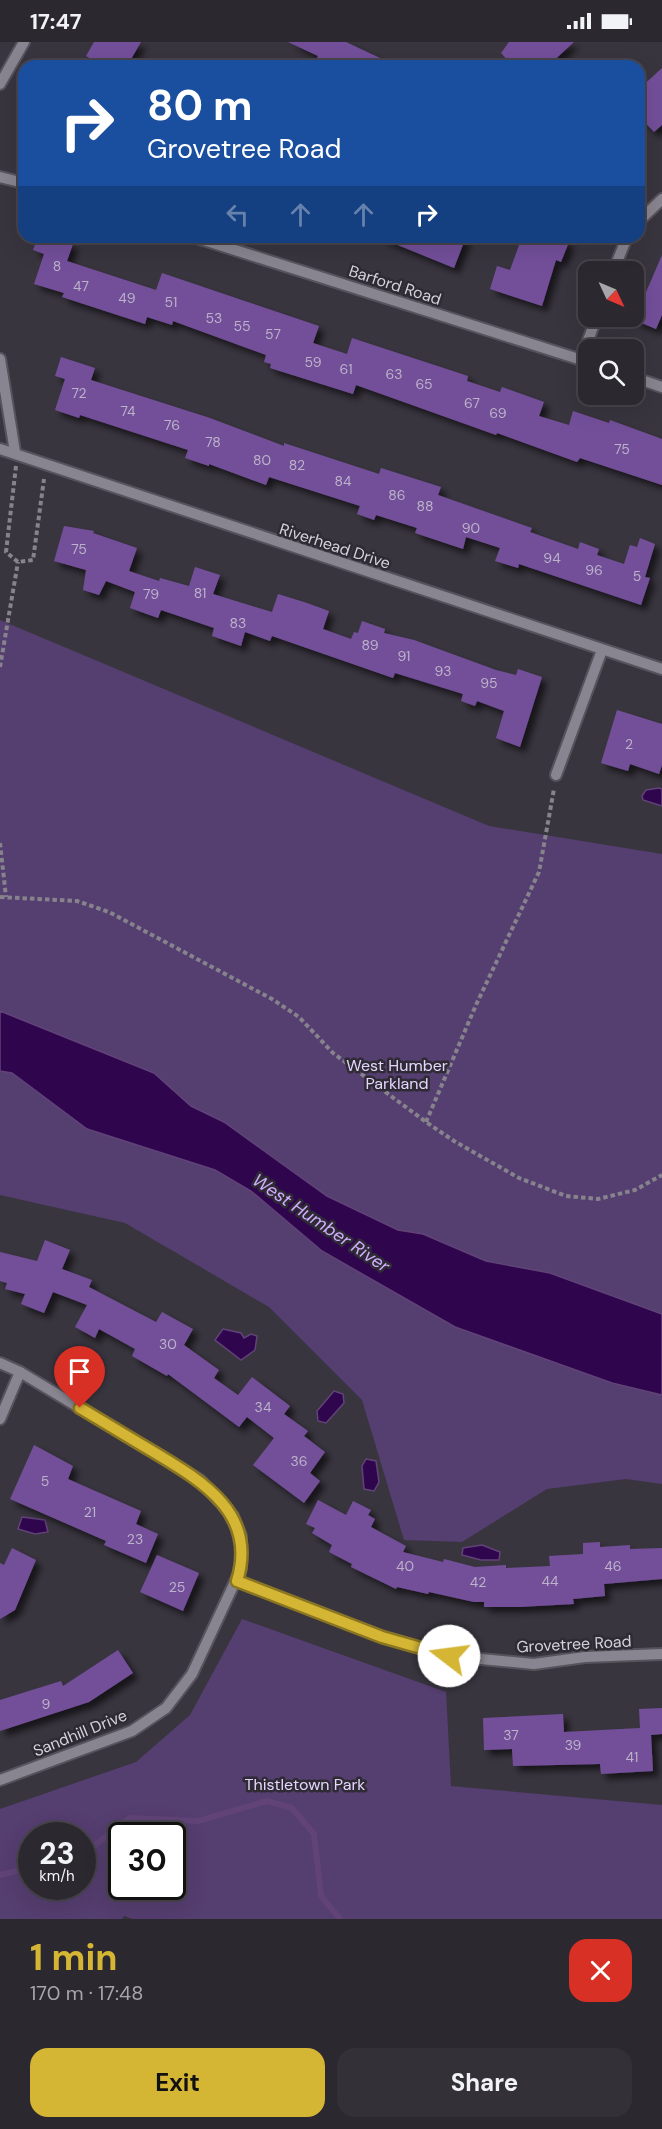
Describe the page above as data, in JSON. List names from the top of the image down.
{
  "streets": {
    "street": [
      "Barford Road",
      "Riverhead Drive",
      "Grovetree Road",
      "Sandhill Drive"
    ]
  },
  "crossings": [
    ["Grovetree Road", "Sandhill Drive"]
  ],
  "water": ["West Humber River"],
  "parks": ["West Humber Parkland", "Thistletown Park"],
  "house_numbers": [
    "8",
    "47",
    "49",
    "51",
    "53",
    "55",
    "57",
    "59",
    "61",
    "63",
    "65",
    "72",
    "67",
    "74",
    "69",
    "76",
    "78",
    "75",
    "80",
    "82",
    "84",
    "86",
    "88",
    "90",
    "75",
    "94",
    "96",
    "5",
    "81",
    "79",
    "83",
    "89",
    "91",
    "93",
    "95",
    "2",
    "30",
    "34",
    "36",
    "5",
    "21",
    "23",
    "40",
    "46",
    "44",
    "42",
    "25",
    "9",
    "37",
    "39",
    "41"
  ],
  "north": "bottom right",
  "page": {
    "status": "17:47",
    "turn": ["80 m", "Grovetree Road"],
    "speed": "23 km/h",
    "limit": "30",
    "heading": ["1 min", "170 m · 17:48"],
    "buttons": ["Exit", "Share"]
  }
}
